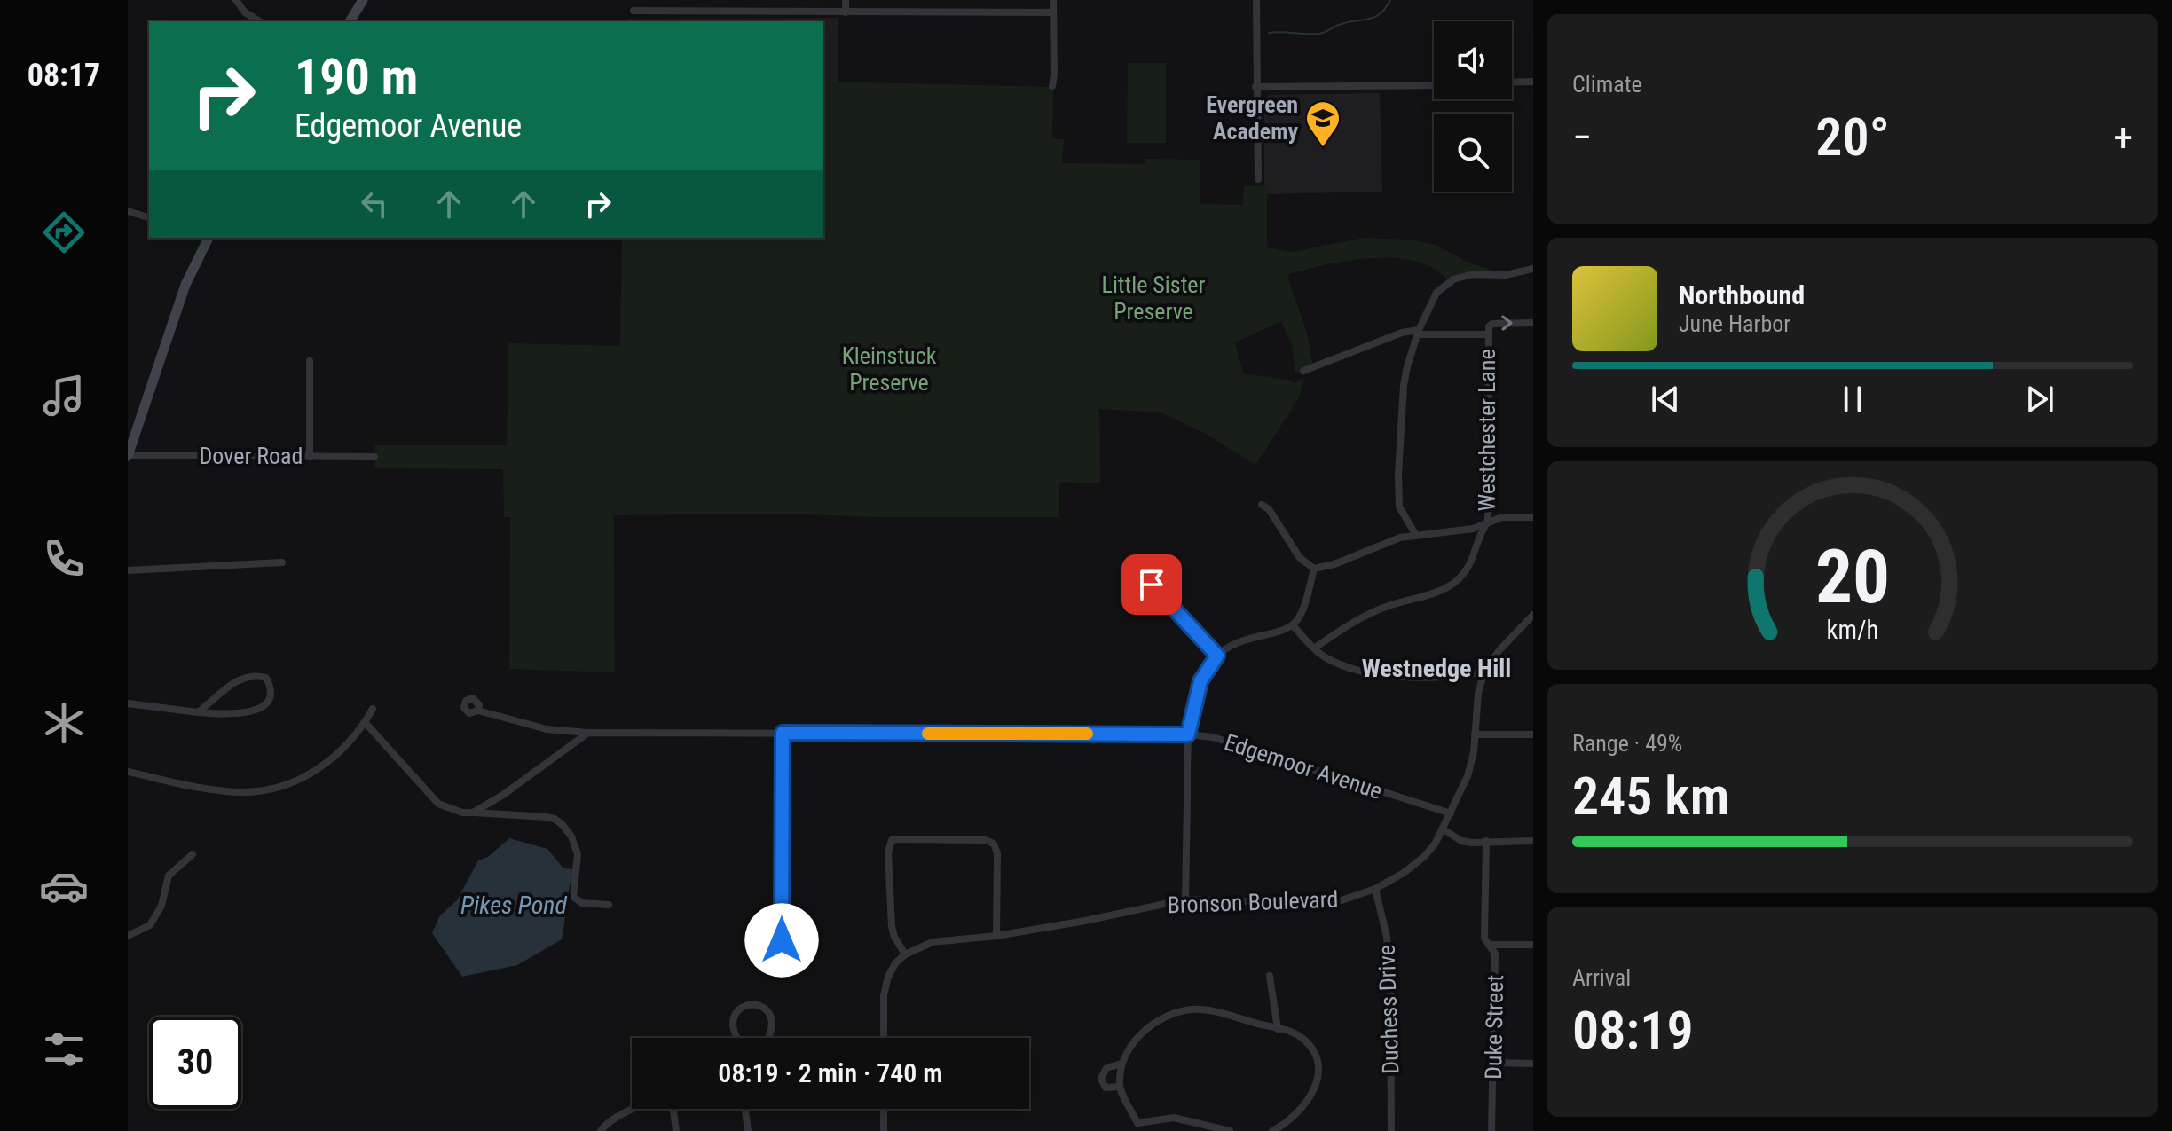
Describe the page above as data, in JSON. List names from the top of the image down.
{
  "streets": {
    "street": [
      "Westchester Lane",
      "Dover Road",
      "Edgemoor Avenue",
      "Bronson Boulevard",
      "Duchess Drive",
      "Duke Street"
    ]
  },
  "crossings": [
    ["Edgemoor Avenue", "Bronson Boulevard"],
    ["Bronson Boulevard", "Duchess Drive"]
  ],
  "districts": ["Westnedge Hill"],
  "water": ["Pikes Pond"],
  "parks": ["Little Sister Preserve", "Kleinstuck Preserve"],
  "places": {
    "school or university": ["Evergreen Academy"]
  },
  "page": {
    "tabs": "08:17",
    "tile": [
      "Climate",
      ["Range · 49%", "245 km"],
      ["Arrival", "08:19"]
    ],
    "turn": ["190 m", "Edgemoor Avenue"],
    "heat": ["−", "20°", "+"],
    "song": ["Northbound", "June Harbor"],
    "limit": "30",
    "trip": "08:19 · 2 min · 740 m",
    "gauge": ["20", "km/h"]
  }
}
